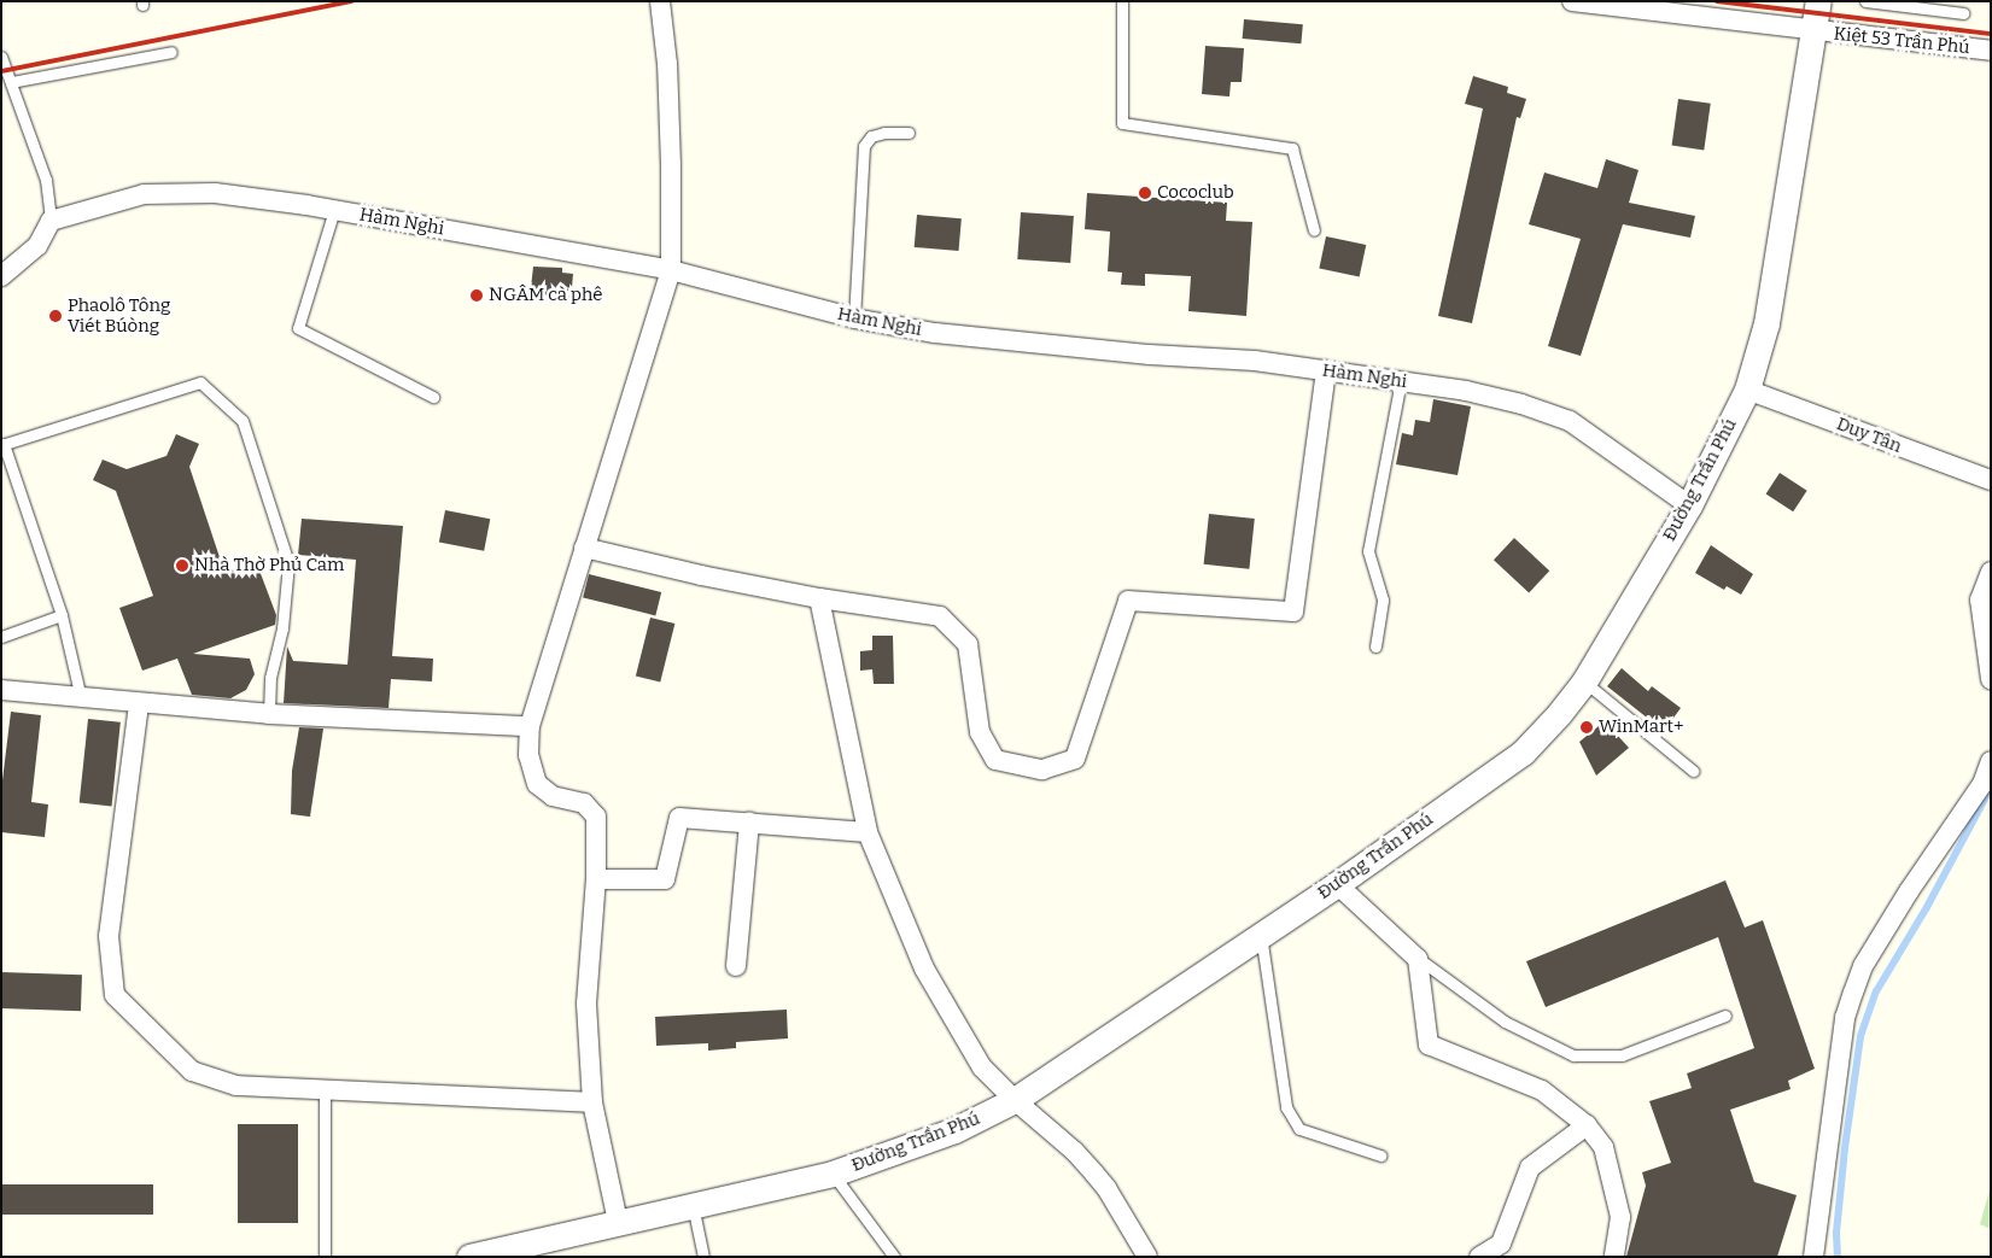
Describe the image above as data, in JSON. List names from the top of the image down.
{
  "streets": {
    "street": [
      "Kiệt 53 Trần Phú",
      "Hàm Nghi",
      "Duy Tân",
      "Đường Trần Phú"
    ]
  },
  "crossings": [
    ["Kiệt 53 Trần Phú", "Đường Trần Phú"],
    ["Hàm Nghi", "Đường Trần Phú"],
    ["Duy Tân", "Đường Trần Phú"]
  ],
  "places": [
    "Cococlub",
    "NGÂM cà phê",
    "Phaolô Tông Viét Búòng",
    "Nhà Thờ Phủ Cam",
    "WinMart+"
  ]
}
